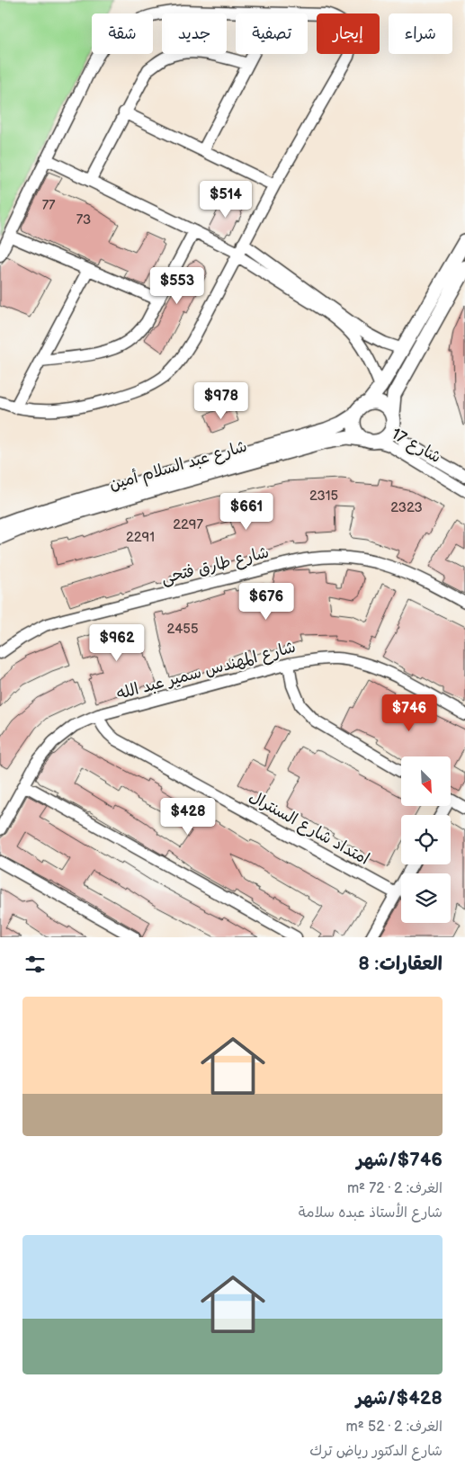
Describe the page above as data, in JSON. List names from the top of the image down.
{
  "streets": {
    "street": [
      "شارع 17",
      "شارع عبد السلام أمين",
      "شارع طارق فتحى",
      "شارع المهندس سمير عبد الله",
      "امتداد شارع السنترال"
    ]
  },
  "crossings": [
    ["شارع 17", "شارع عبد السلام أمين"],
    ["شارع المهندس سمير عبد الله", "امتداد شارع السنترال"]
  ],
  "house_numbers": [
    "77",
    "73",
    "2315",
    "2323",
    "2297",
    "2291",
    "2455"
  ],
  "north": "bottom right",
  "page": {
    "chip": [
      "شراء",
      "إيجار",
      "تصفية",
      "جديد",
      "شقة"
    ],
    "price": [
      "$514",
      "$553",
      "$978",
      "$661",
      "$676",
      "$962",
      "$746",
      "$428"
    ],
    "heading": "العقارات: 8",
    "list": [
      {
        "name": "$746/شهر",
        "note": "الغرف: 2 · 72 m² · شارع الأستاذ عبده سلامة"
      },
      {
        "name": "$428/شهر",
        "note": "الغرف: 2 · 52 m² · شارع الدكتور رياض ترك"
      }
    ]
  }
}
